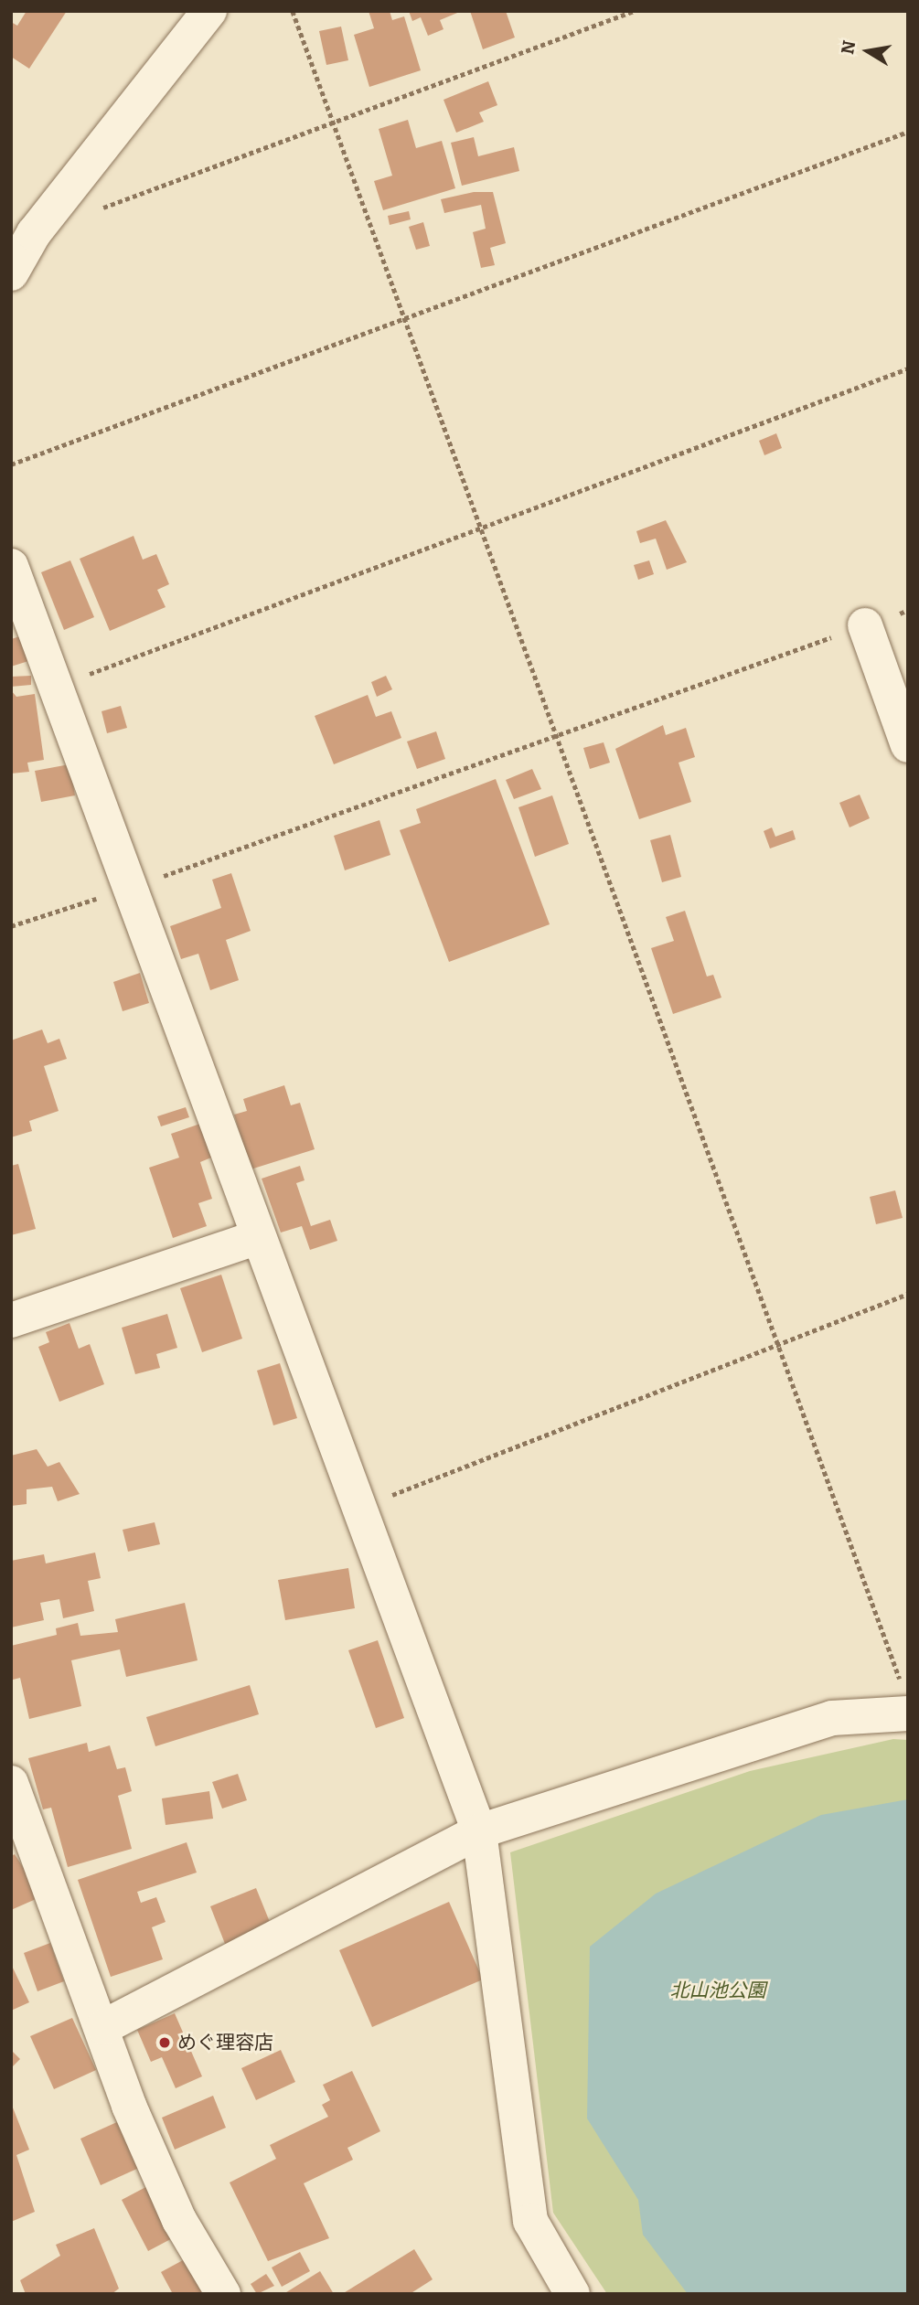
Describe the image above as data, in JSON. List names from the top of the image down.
{
  "parks": ["北山池公園"],
  "places": ["めぐ理容店"],
  "north": "left"
}
